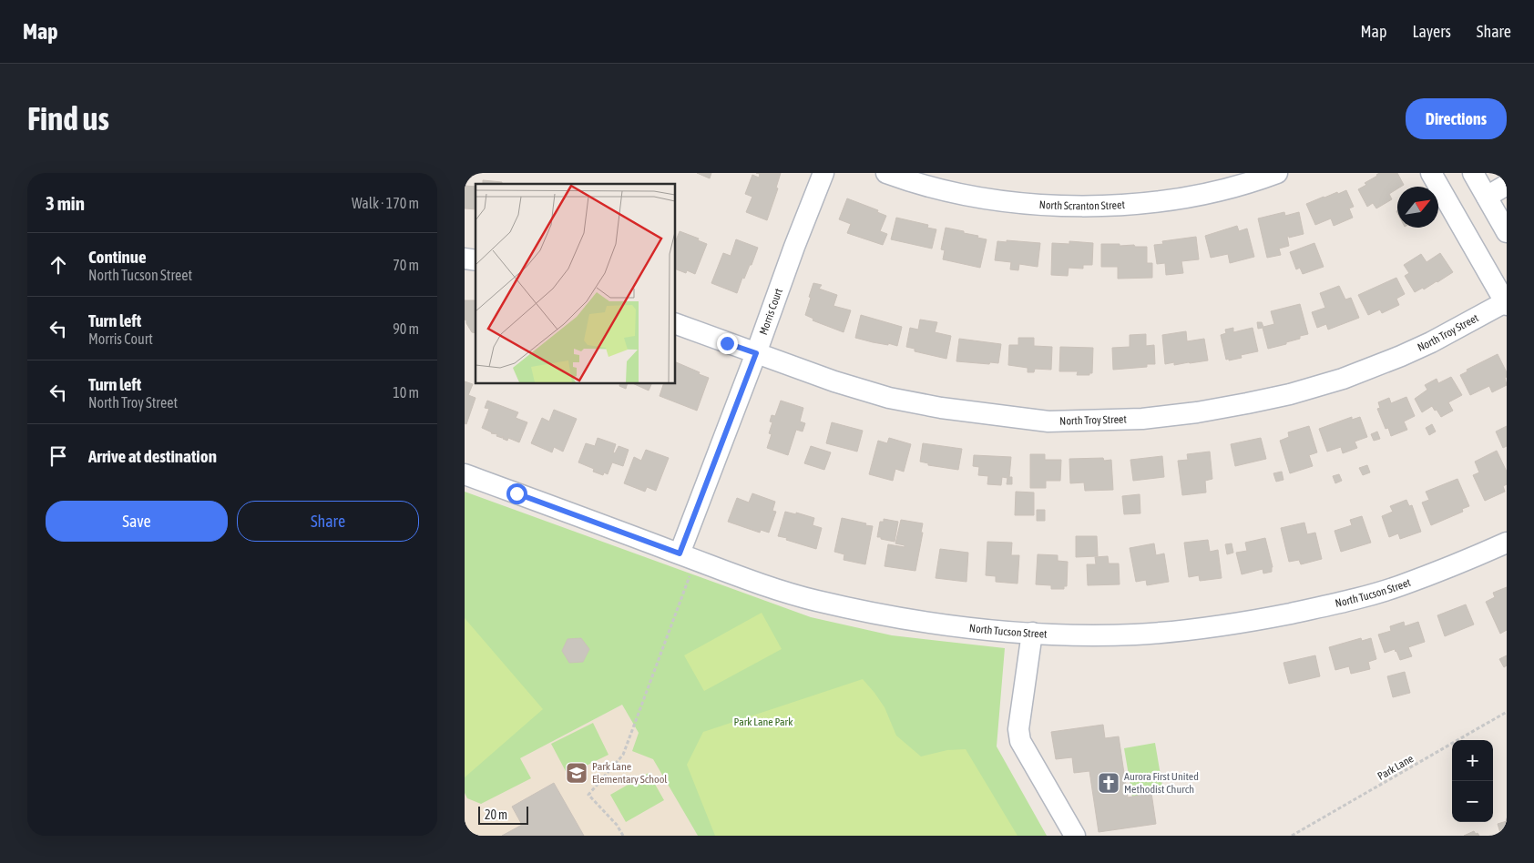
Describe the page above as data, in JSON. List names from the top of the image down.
{
  "streets": {
    "street": [
      "North Scranton Street",
      "Morris Court",
      "North Troy Street",
      "North Tucson Street"
    ],
    "path": ["Park Lane"]
  },
  "crossings": [
    ["Morris Court", "North Troy Street"],
    ["Morris Court", "North Tucson Street"]
  ],
  "parks": ["Park Lane Park"],
  "places": {
    "school or university": ["Park Lane Elementary School"],
    "church": ["Aurora First United Methodist Church"]
  },
  "scale_bar": "20 m",
  "north": "top right",
  "page": {
    "header": "Map",
    "nav": ["Map", "Layers", "Share"],
    "buttons": [
      "Directions",
      ["Save", "Share"]
    ],
    "title": "Find us",
    "heading": ["3 min", "Walk · 170 m"],
    "list": [
      ["Continue", "North Tucson Street", "70 m"],
      ["Turn left", "Morris Court", "90 m"],
      ["Turn left", "North Troy Street", "10 m"],
      "Arrive at destination"
    ],
    "map_buttons": ["+", "−"],
    "scale": "20 m"
  }
}
